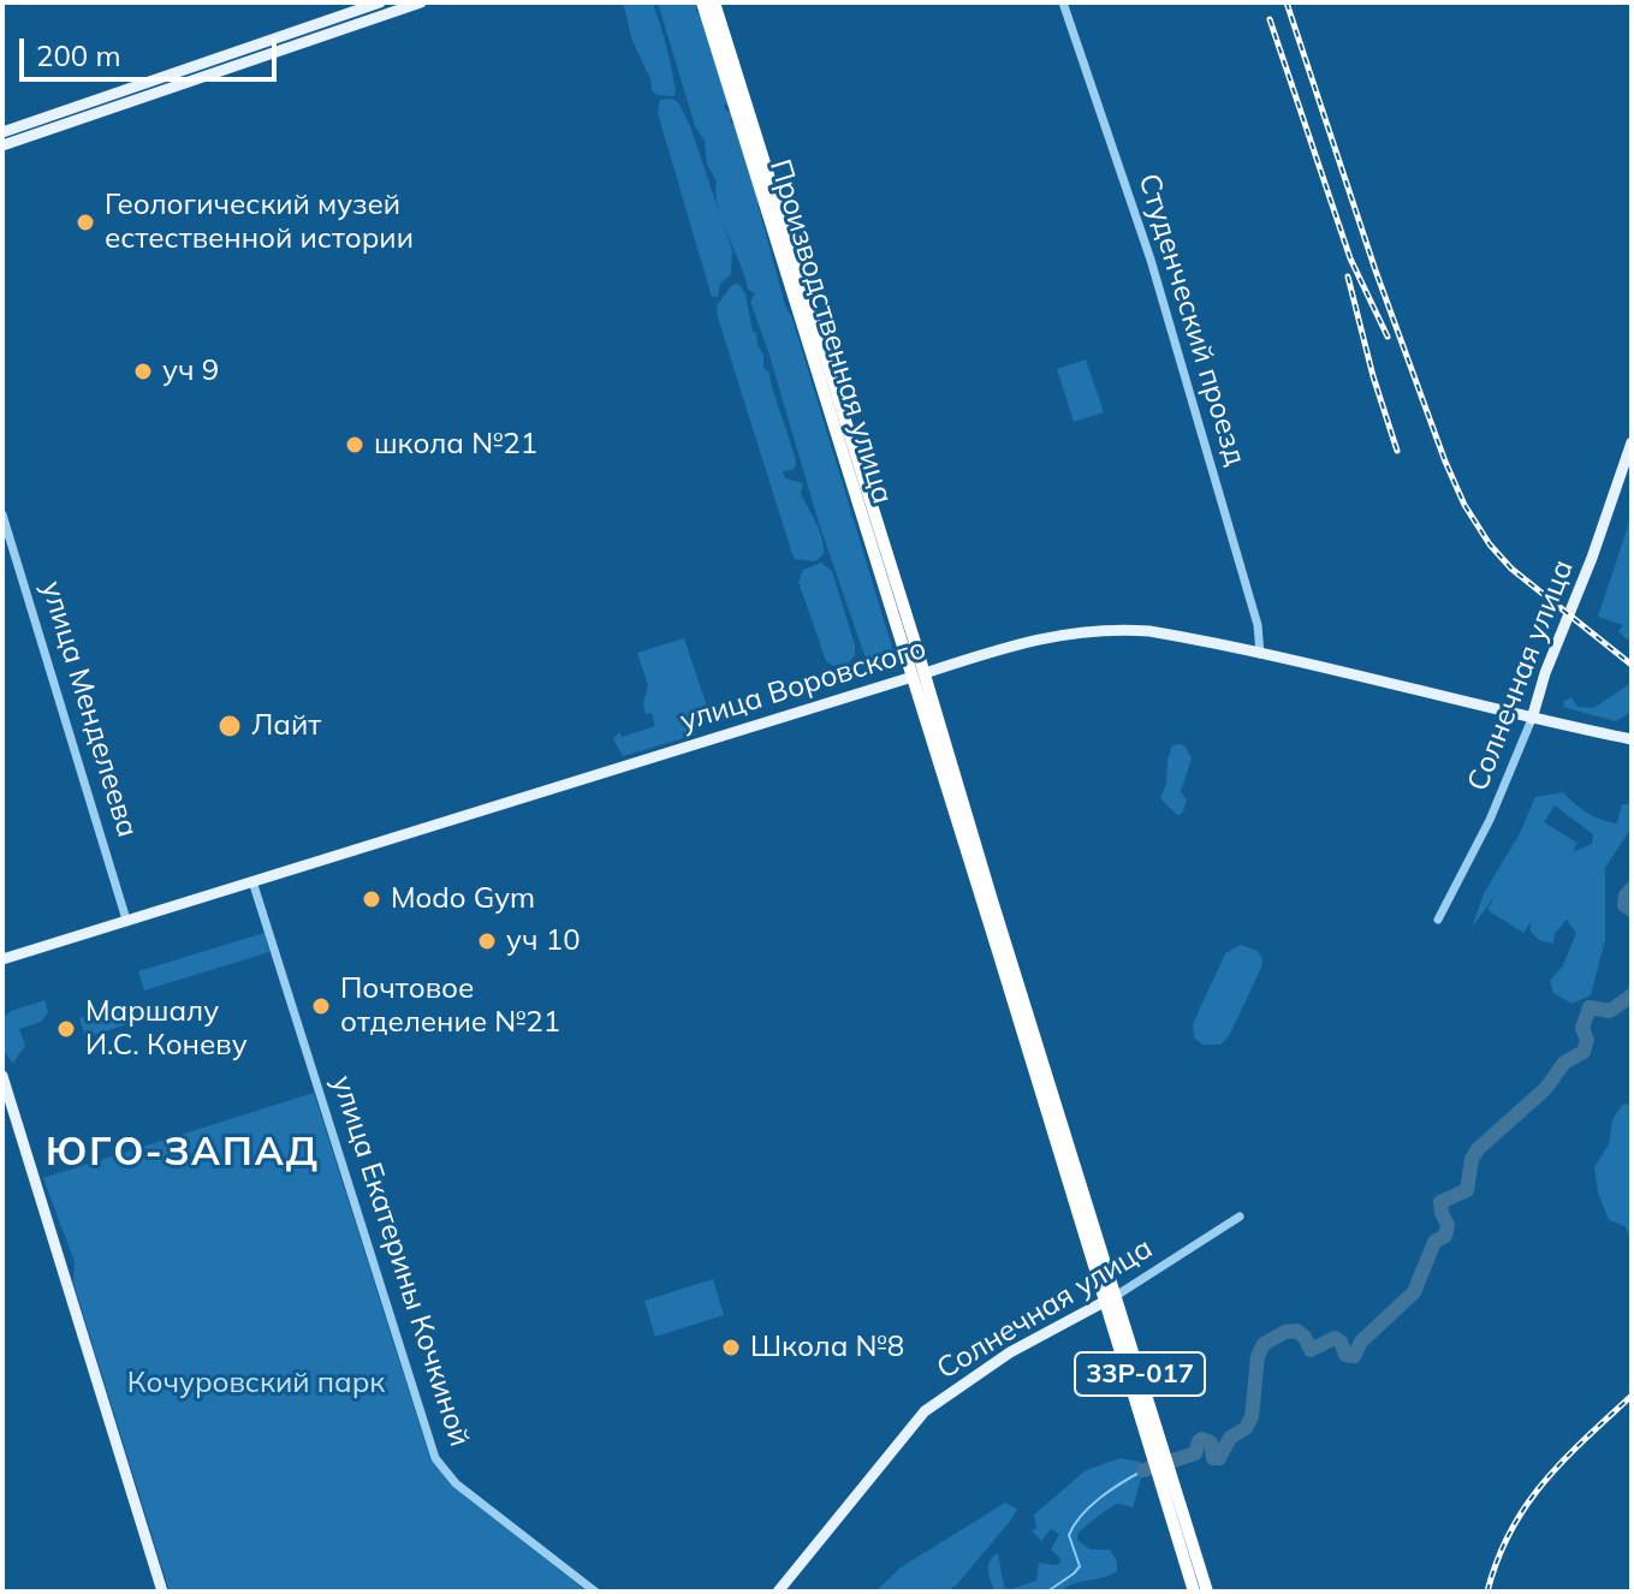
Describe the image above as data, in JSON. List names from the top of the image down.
{
  "streets": {
    "highway": ["Производственная улица", "33Р-017"],
    "main road": ["Солнечная улица", "улица Воровского"],
    "street": ["Студенческий проезд", "улица Менделеева", "улица Екатерины Кочкиной"]
  },
  "crossings": [
    ["Студенческий проезд", "улица Воровского"],
    ["Производственная улица", "улица Воровского"],
    ["Солнечная улица", "улица Воровского"],
    ["Солнечная улица", "33Р-017"],
    ["улица Воровского", "улица Менделеева"],
    ["улица Воровского", "улица Екатерины Кочкиной"]
  ],
  "districts": ["ЮГО-ЗАПАД"],
  "parks": ["Кочуровский парк"],
  "places": [
    "Геологический музей естественной истории",
    "уч 9",
    "школа №21",
    "Лайт",
    "Modo Gym",
    "уч 10",
    "Почтовое отделение №21",
    "Маршалу И.С. Коневу",
    "Школа №8"
  ],
  "scale_bar": "200 m"
}
